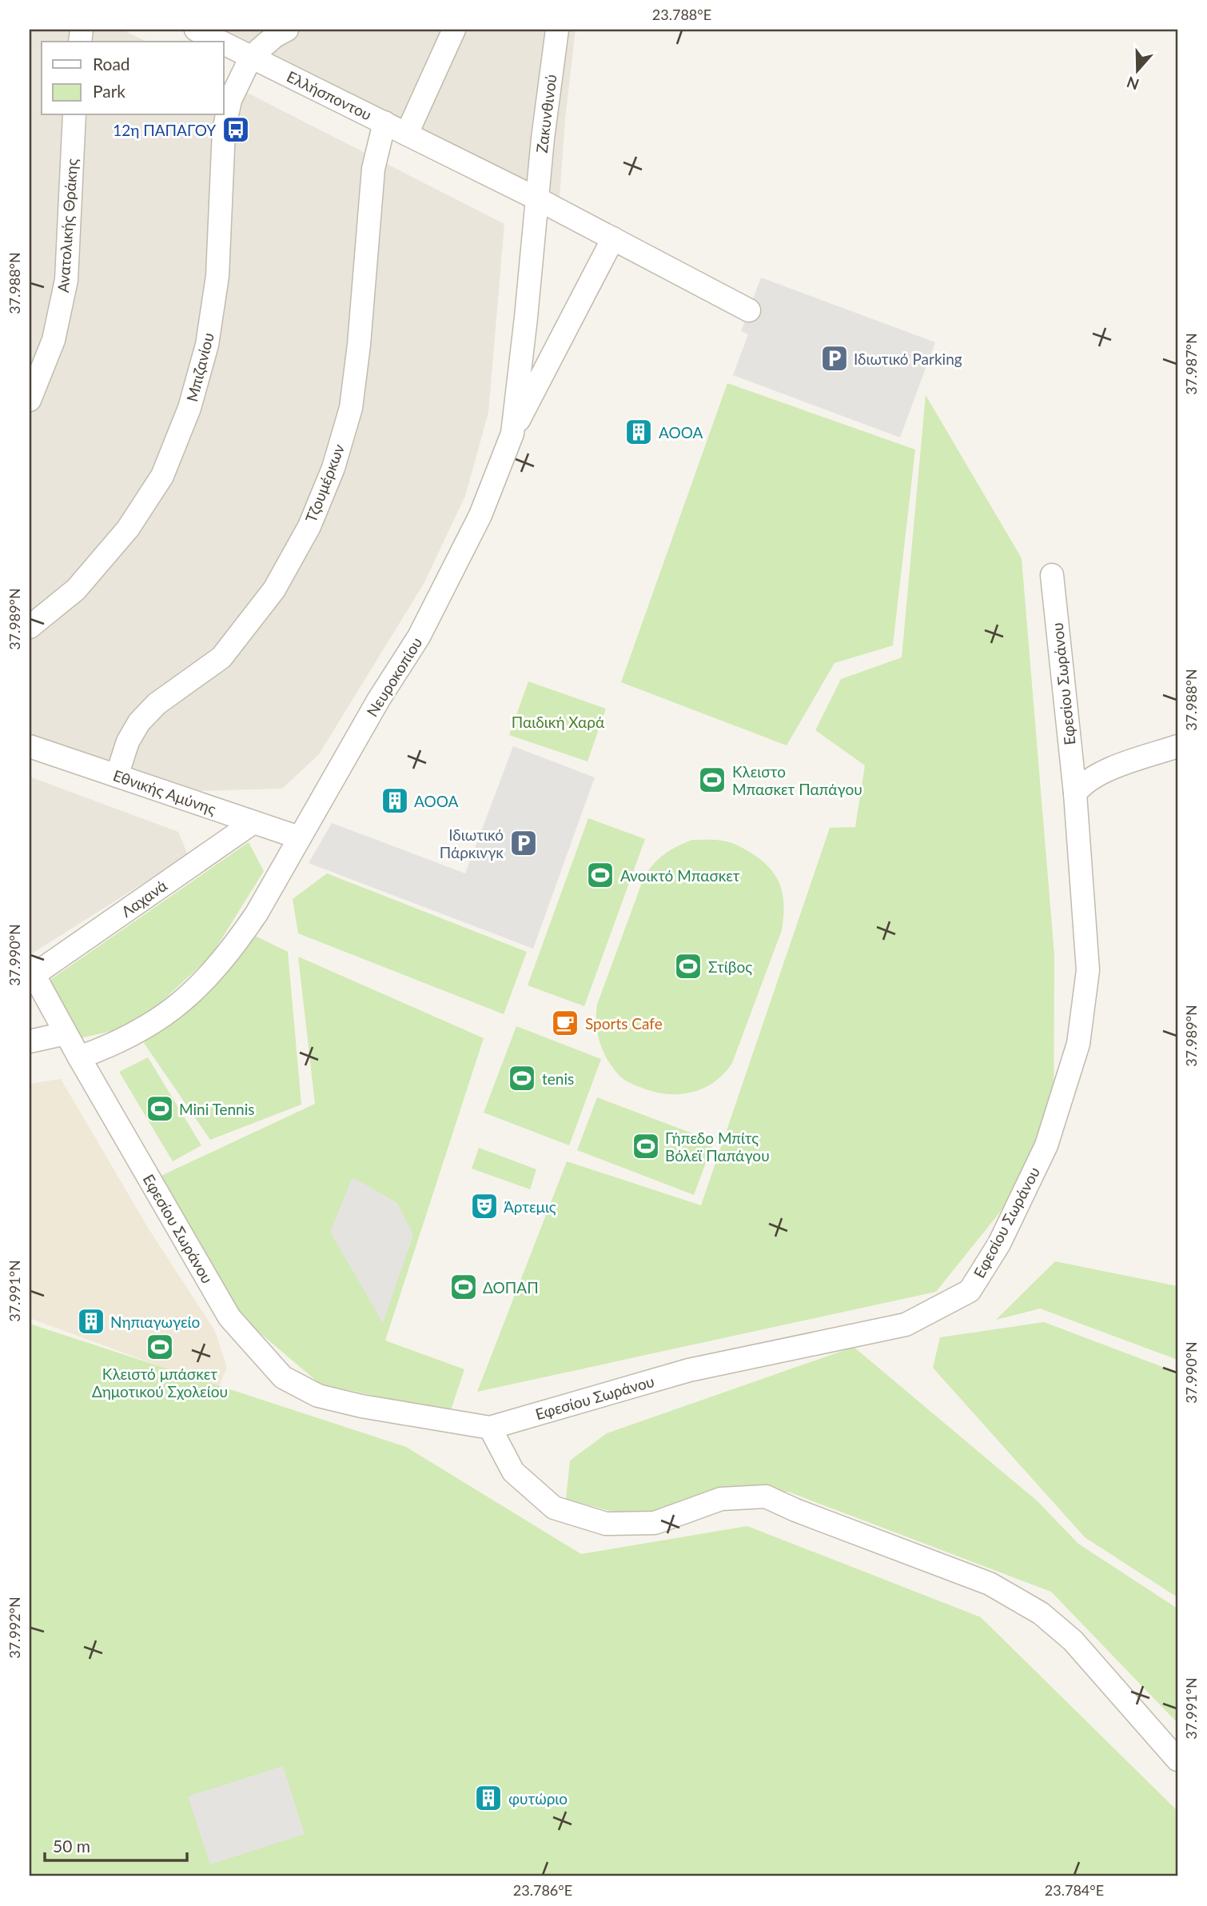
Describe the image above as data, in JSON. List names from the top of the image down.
{
  "streets": {
    "street": [
      "Ελλήσποντου",
      "Ζακυνθινού",
      "Ανατολικής Θράκης",
      "Μπιζανίου",
      "Τζουμέρκων",
      "Νευροκοπίου",
      "Εφεσίου Σωράνου",
      "Εθνικής Αμύνης",
      "Λαχανά"
    ]
  },
  "crossings": [
    ["Ελλήσποντου", "Ζακυνθινού"],
    ["Ελλήσποντου", "Μπιζανίου"],
    ["Ελλήσποντου", "Τζουμέρκων"],
    ["Ελλήσποντου", "Νευροκοπίου"],
    ["Ζακυνθινού", "Νευροκοπίου"],
    ["Τζουμέρκων", "Εθνικής Αμύνης"],
    ["Νευροκοπίου", "Εφεσίου Σωράνου"],
    ["Νευροκοπίου", "Εθνικής Αμύνης"],
    ["Εφεσίου Σωράνου", "Λαχανά"],
    ["Εθνικής Αμύνης", "Λαχανά"]
  ],
  "parks": ["Παιδική Χαρά"],
  "places": {
    "bus stop": ["12η ΠΑΠΑΓΟΥ"],
    "parking": ["Ιδιωτικό Parking", "Ιδιωτικό Πάρκινγκ"],
    "building": [
      "AOOA",
      "ΑΟΟΑ",
      "Νηπιαγωγείο",
      "φυτώριο"
    ],
    "sports": [
      "Κλειστο Μπασκετ Παπάγου",
      "Ανοικτό Μπασκετ",
      "Στίβος",
      "tenis",
      "Mini Tennis",
      "Γήπεδο Μπίτς Βόλεϊ Παπάγου",
      "ΔΟΠΑΠ",
      "Κλειστό μπάσκετ Δημοτικού Σχολείου"
    ],
    "cafe": ["Sports Cafe"],
    "theatre": ["Άρτεμις"]
  },
  "legend": ["Road", "Park"],
  "scale_bar": "50 m",
  "north": "bottom",
  "coordinates": [
    "23.788°E",
    "37.988°N",
    "37.987°N",
    "37.989°N",
    "37.990°N",
    "37.991°N",
    "37.992°N",
    "23.786°E",
    "23.784°E"
  ]
}
